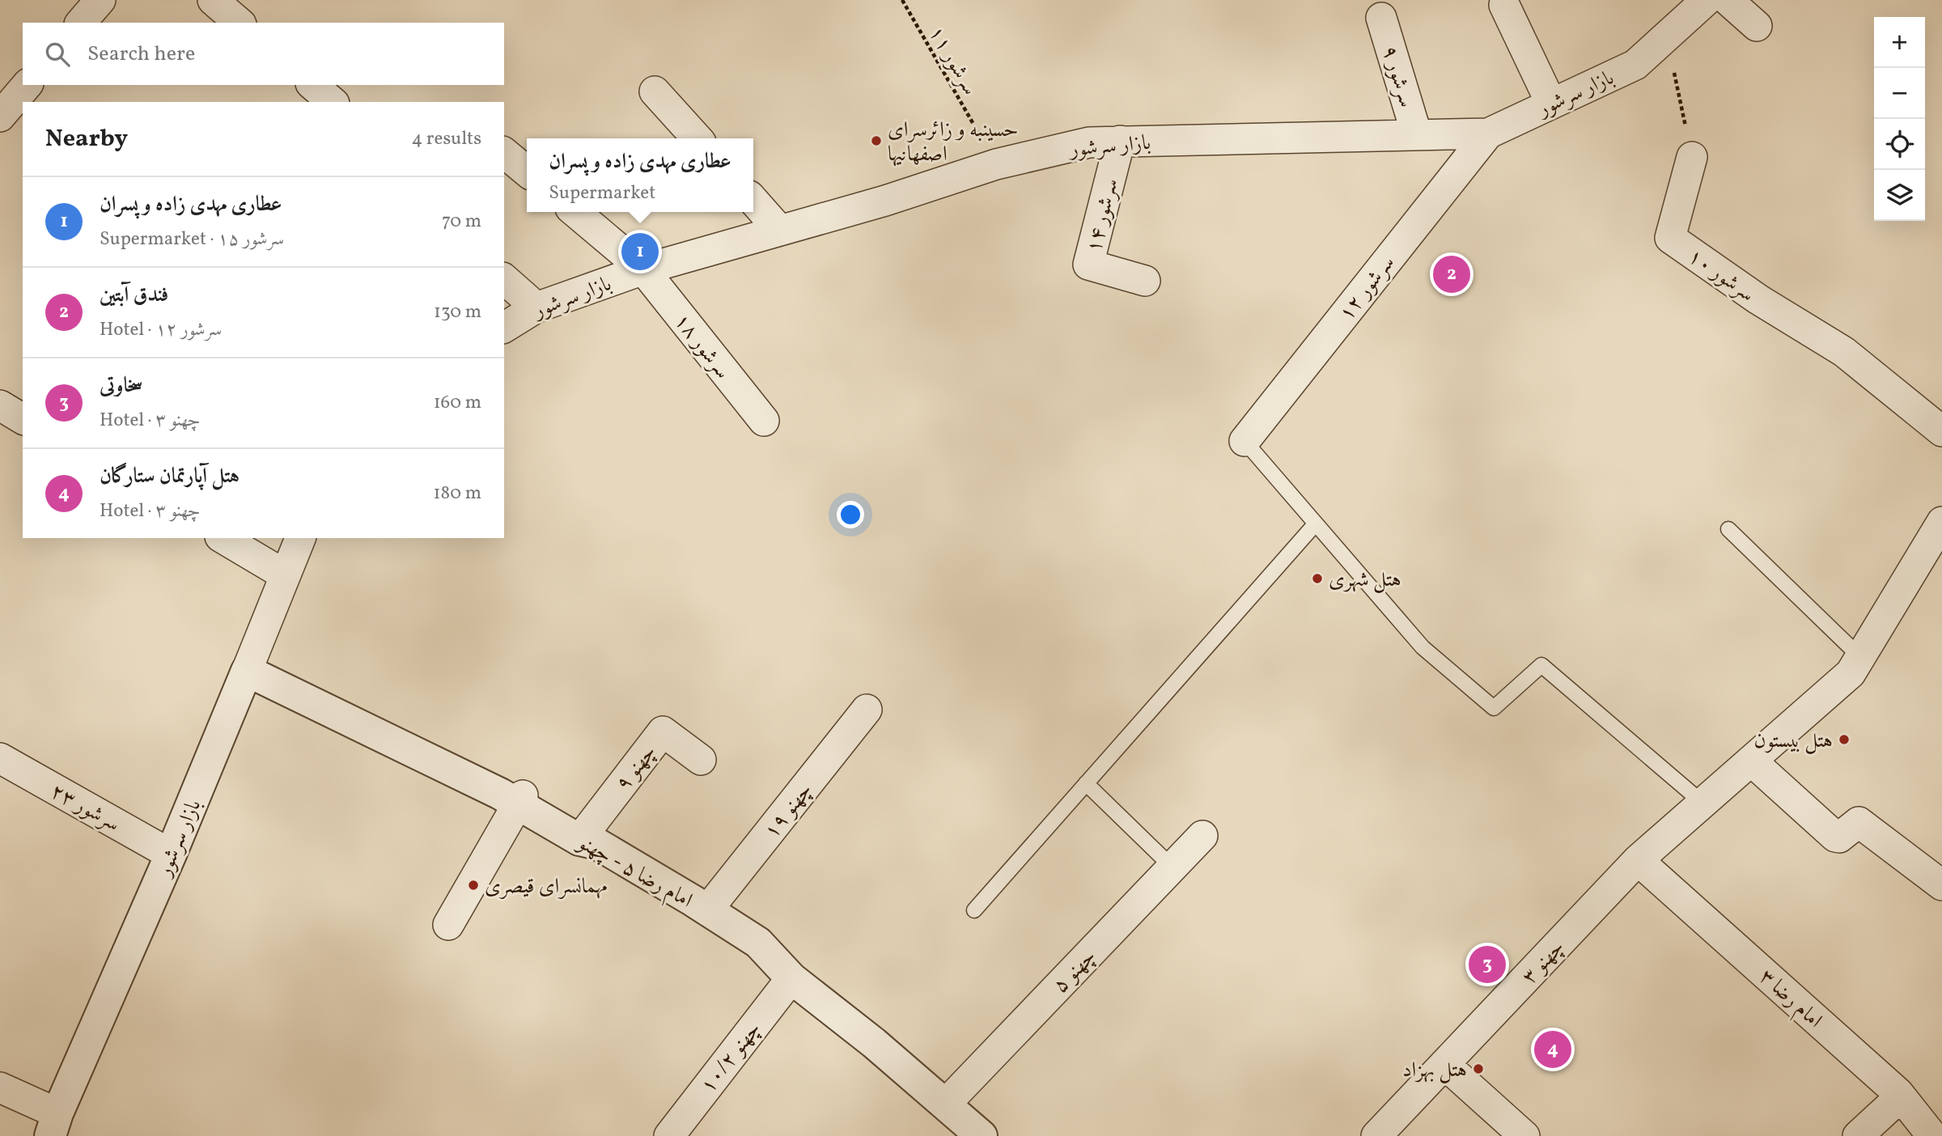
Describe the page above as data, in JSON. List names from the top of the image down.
{
  "streets": {
    "street": [
      "سرشور ۹",
      "بازار سرشور",
      "سرشور ۱۴",
      "سرشور ۱۰",
      "سرشور ۱۲",
      "سرشور ۱۸",
      "چهنو ۹",
      "سرشور ۲۳",
      "چهنو ۱۹",
      "امام رضا ۵ - چهنو",
      "چهنو ۳",
      "چهنو ۵",
      "امام رضا ۳",
      "چهنو ۱۰/۲"
    ],
    "path": ["سرشور ۱۱"]
  },
  "crossings": [
    ["سرشور ۱۱", "بازار سرشور"],
    ["سرشور ۹", "بازار سرشور"],
    ["بازار سرشور", "سرشور ۱۴"],
    ["بازار سرشور", "سرشور ۱۲"],
    ["بازار سرشور", "سرشور ۱۸"],
    ["بازار سرشور", "سرشور ۲۳"],
    ["بازار سرشور", "امام رضا ۵ - چهنو"],
    ["چهنو ۹", "امام رضا ۵ - چهنو"],
    ["چهنو ۱۹", "امام رضا ۵ - چهنو"],
    ["امام رضا ۵ - چهنو", "چهنو ۵"],
    ["امام رضا ۵ - چهنو", "چهنو ۱۰/۲"],
    ["چهنو ۳", "امام رضا ۳"]
  ],
  "places": [
    "حسینبه و زائرسرای اصفهانیها",
    "هتل شهری",
    "هتل بیستون",
    "مهمانسرای قیصری",
    "هتل بهزاد"
  ],
  "page": {
    "map_buttons": ["+", "−"],
    "search": "Search here",
    "heading": ["Nearby", "4 results"],
    "popup": ["عطاری مهدی زاده و پسران", "Supermarket"],
    "list": [
      {
        "mark": "1",
        "name": "عطاری مهدی زاده و پسران",
        "note": "Supermarket · سرشور ۱۵",
        "value": "70 m"
      },
      {
        "mark": "2",
        "name": "فندق آبتين",
        "note": "Hotel · سرشور ۱۲",
        "value": "130 m"
      },
      {
        "mark": "3",
        "name": "سخاوتی",
        "note": "Hotel · چهنو ۳",
        "value": "160 m"
      },
      {
        "mark": "4",
        "name": "هتل آپارتمان ستارگان",
        "note": "Hotel · چهنو ۳",
        "value": "180 m"
      }
    ],
    "pins": [
      "1",
      "2",
      "3",
      "4"
    ]
  }
}
